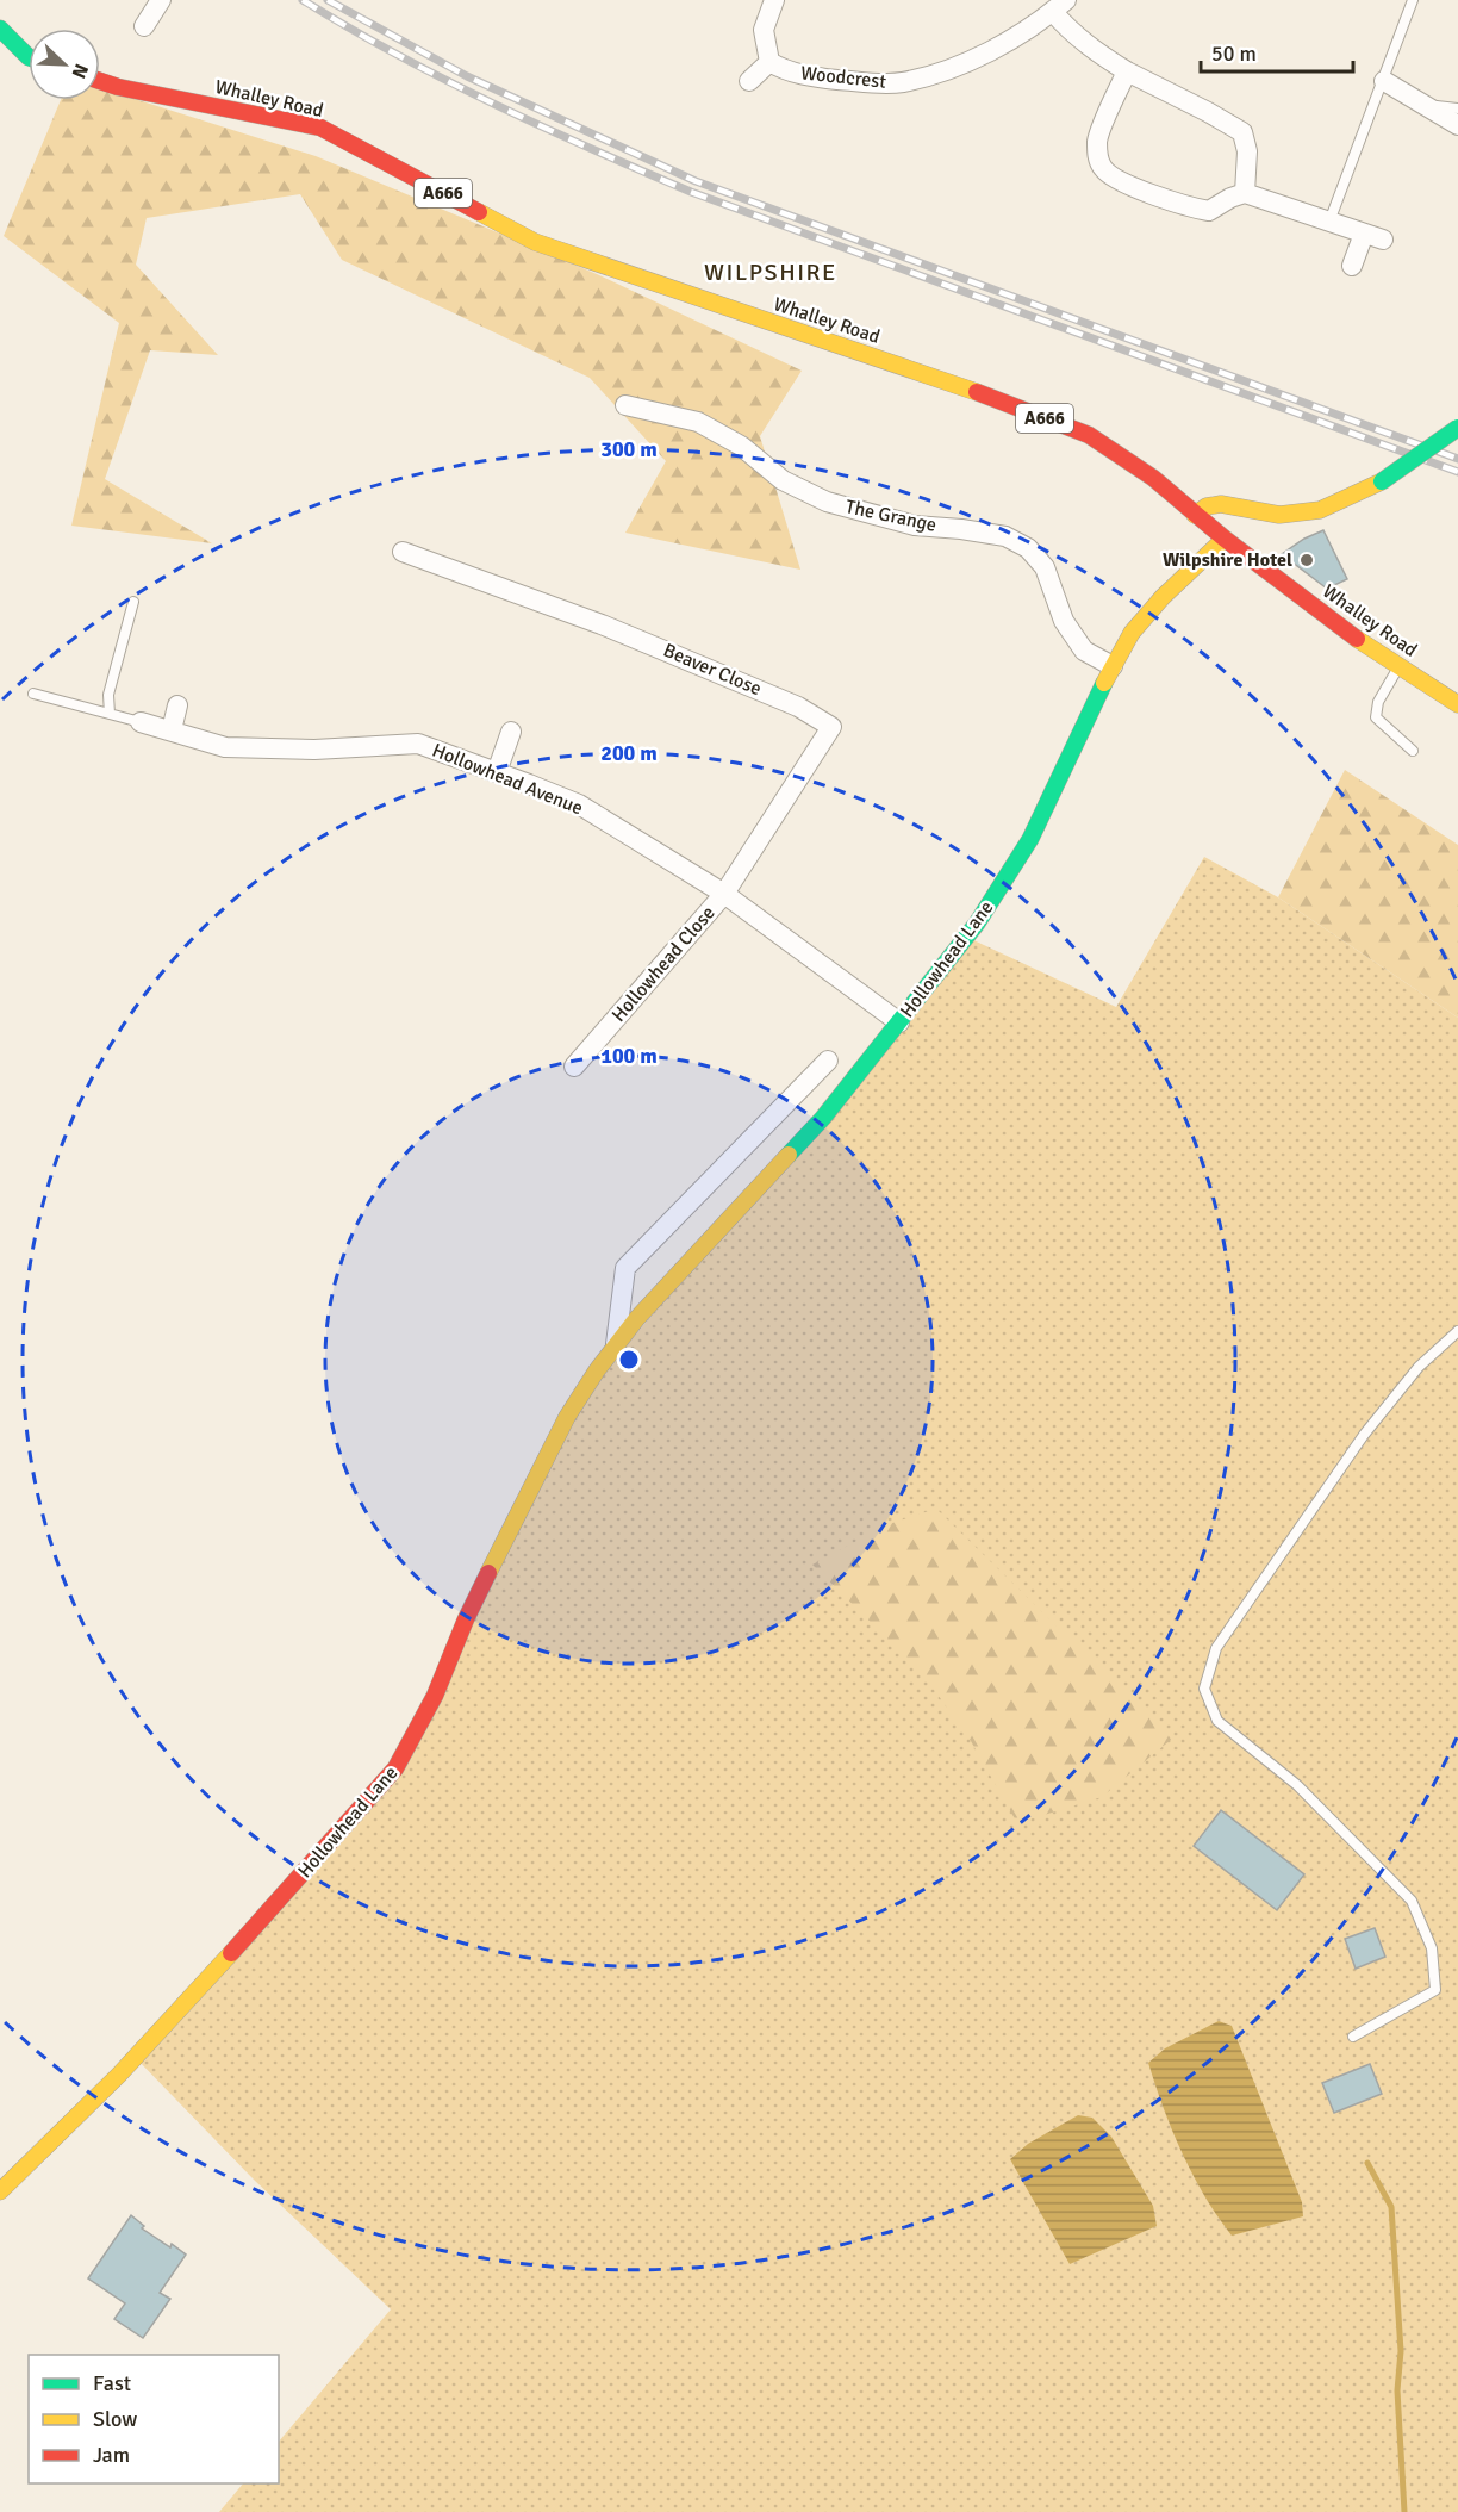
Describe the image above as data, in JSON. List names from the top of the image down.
{
  "streets": {
    "main road": ["Whalley Road", "A666", "Hollowhead Lane"],
    "street": [
      "Woodcrest",
      "The Grange",
      "Beaver Close",
      "Hollowhead Avenue",
      "Hollowhead Close"
    ]
  },
  "crossings": [
    ["Whalley Road", "Hollowhead Lane"],
    ["The Grange", "Hollowhead Lane"],
    ["Beaver Close", "Hollowhead Avenue"],
    ["Beaver Close", "Hollowhead Close"],
    ["Hollowhead Avenue", "Hollowhead Lane"],
    ["Hollowhead Avenue", "Hollowhead Close"]
  ],
  "districts": ["WILPSHIRE"],
  "places": ["Wilpshire Hotel"],
  "legend": ["Fast", "Slow", "Jam"],
  "scale_bar": "50 m",
  "north": "bottom right",
  "rings": ["300 m", "200 m", "100 m"]
}
